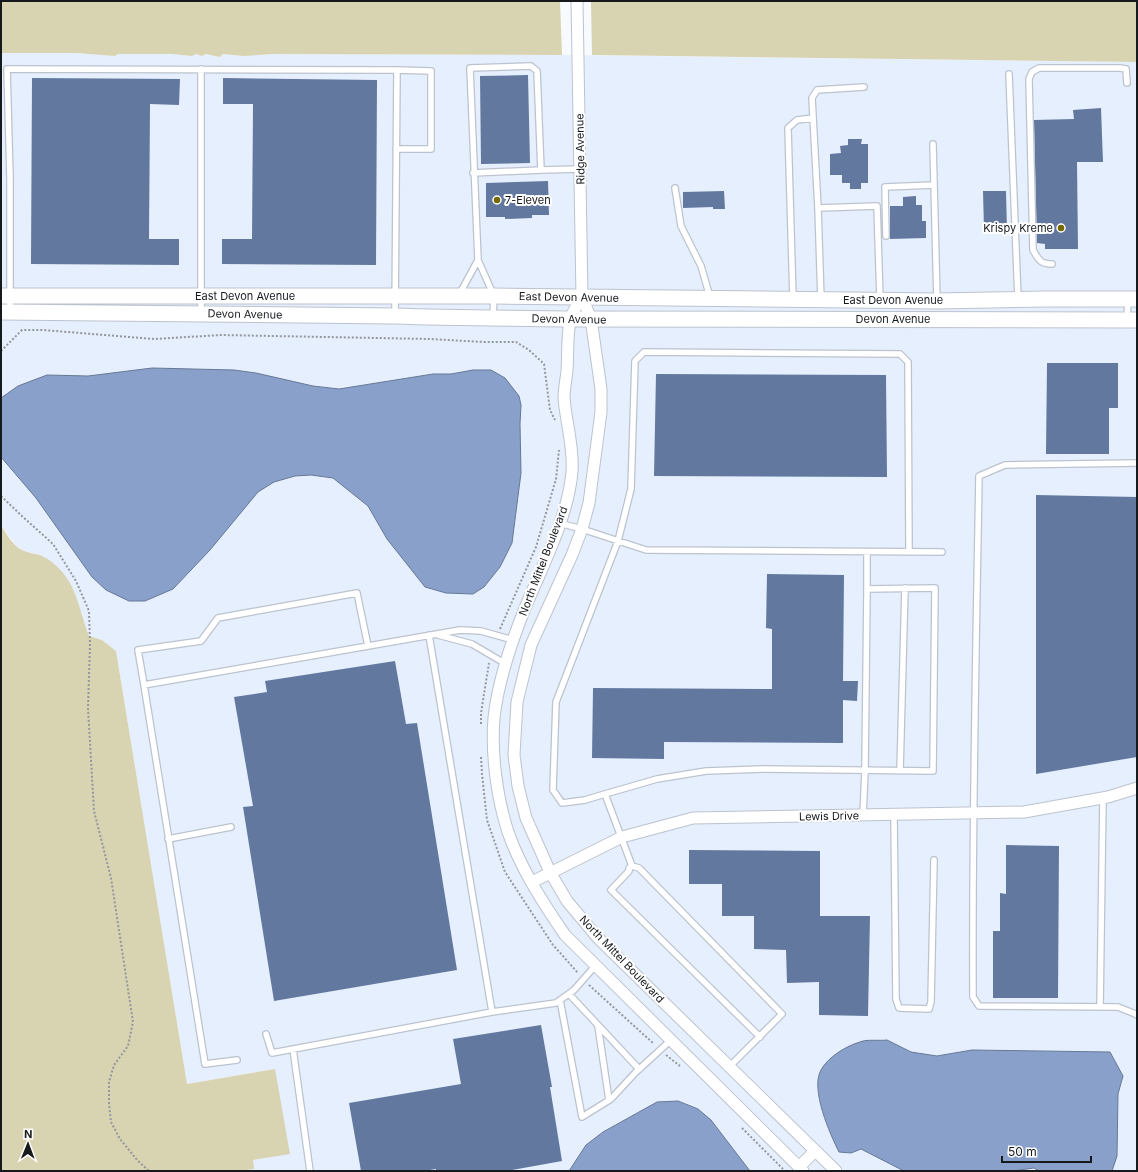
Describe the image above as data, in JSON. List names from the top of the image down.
{
  "streets": {
    "main road": ["East Devon Avenue", "Devon Avenue"],
    "street": ["Ridge Avenue", "North Mittel Boulevard", "Lewis Drive"]
  },
  "crossings": [
    ["Ridge Avenue", "East Devon Avenue"],
    ["Ridge Avenue", "North Mittel Boulevard"],
    ["East Devon Avenue", "North Mittel Boulevard"],
    ["Devon Avenue", "North Mittel Boulevard"],
    ["North Mittel Boulevard", "Lewis Drive"]
  ],
  "places": ["7-Eleven", "Krispy Kreme"],
  "scale_bar": "50 m",
  "north": "top"
}
